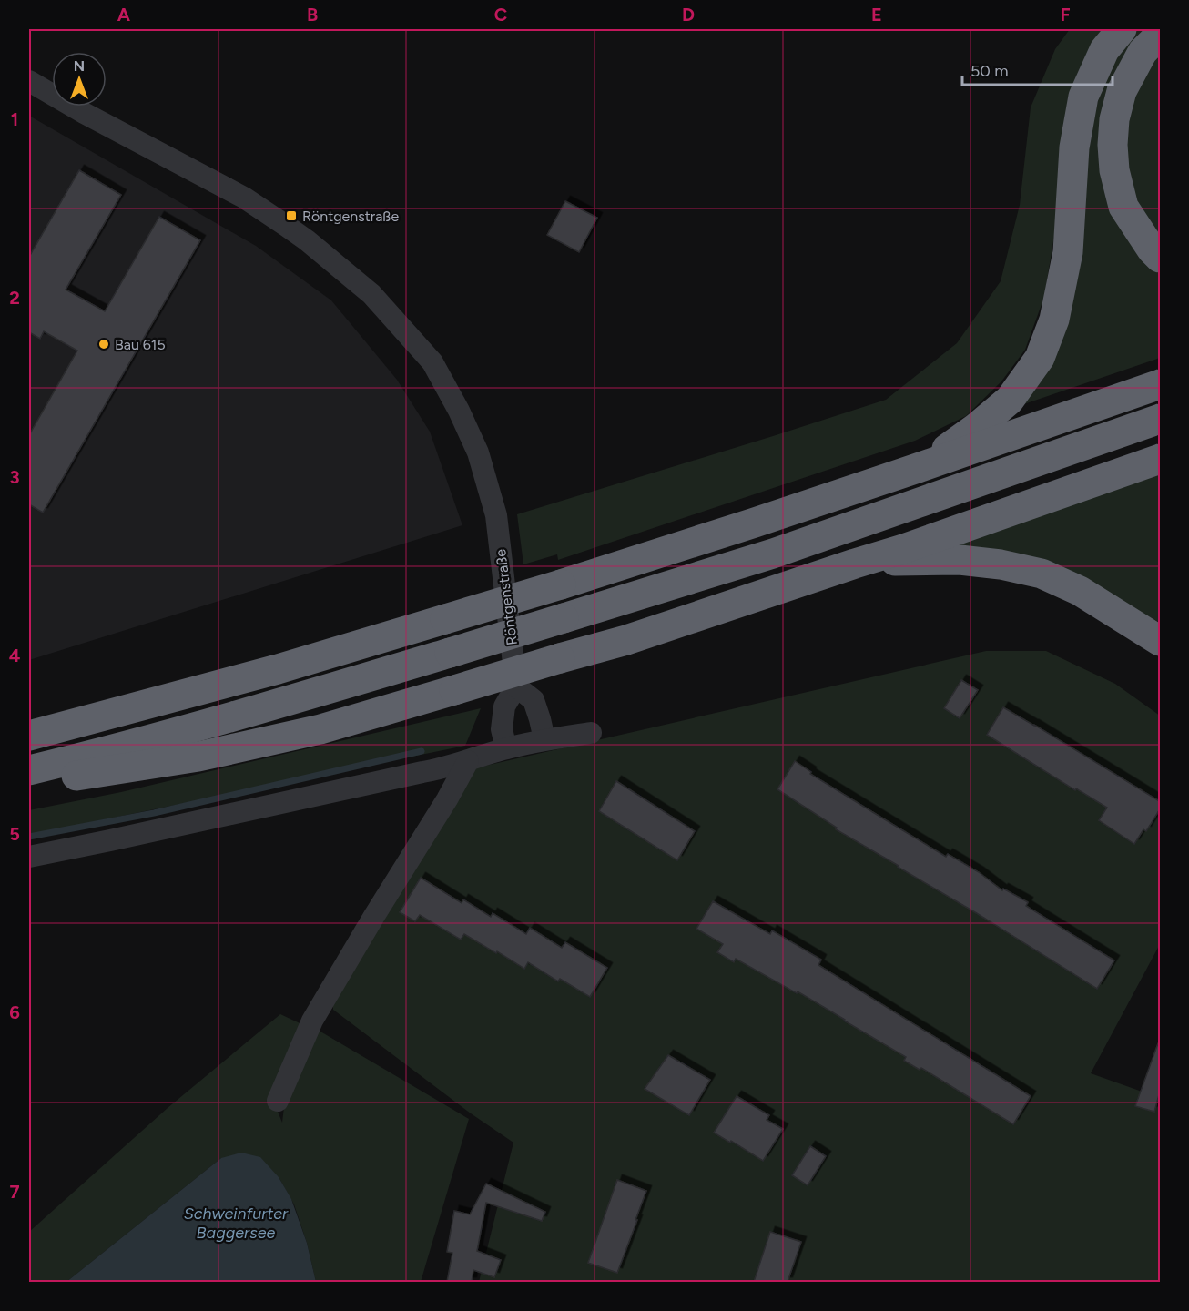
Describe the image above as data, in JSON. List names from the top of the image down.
{
  "streets": {
    "street": ["Röntgenstraße"]
  },
  "water": ["Schweinfurter Baggersee"],
  "places": {
    "transit": ["Röntgenstraße"],
    "other": ["Bau 615"]
  },
  "scale_bar": "50 m",
  "north": "top",
  "grid": {
    "columns": [
      "A",
      "B",
      "C",
      "D",
      "E",
      "F"
    ],
    "rows": [
      "1",
      "2",
      "3",
      "4",
      "5",
      "6",
      "7"
    ]
  }
}
